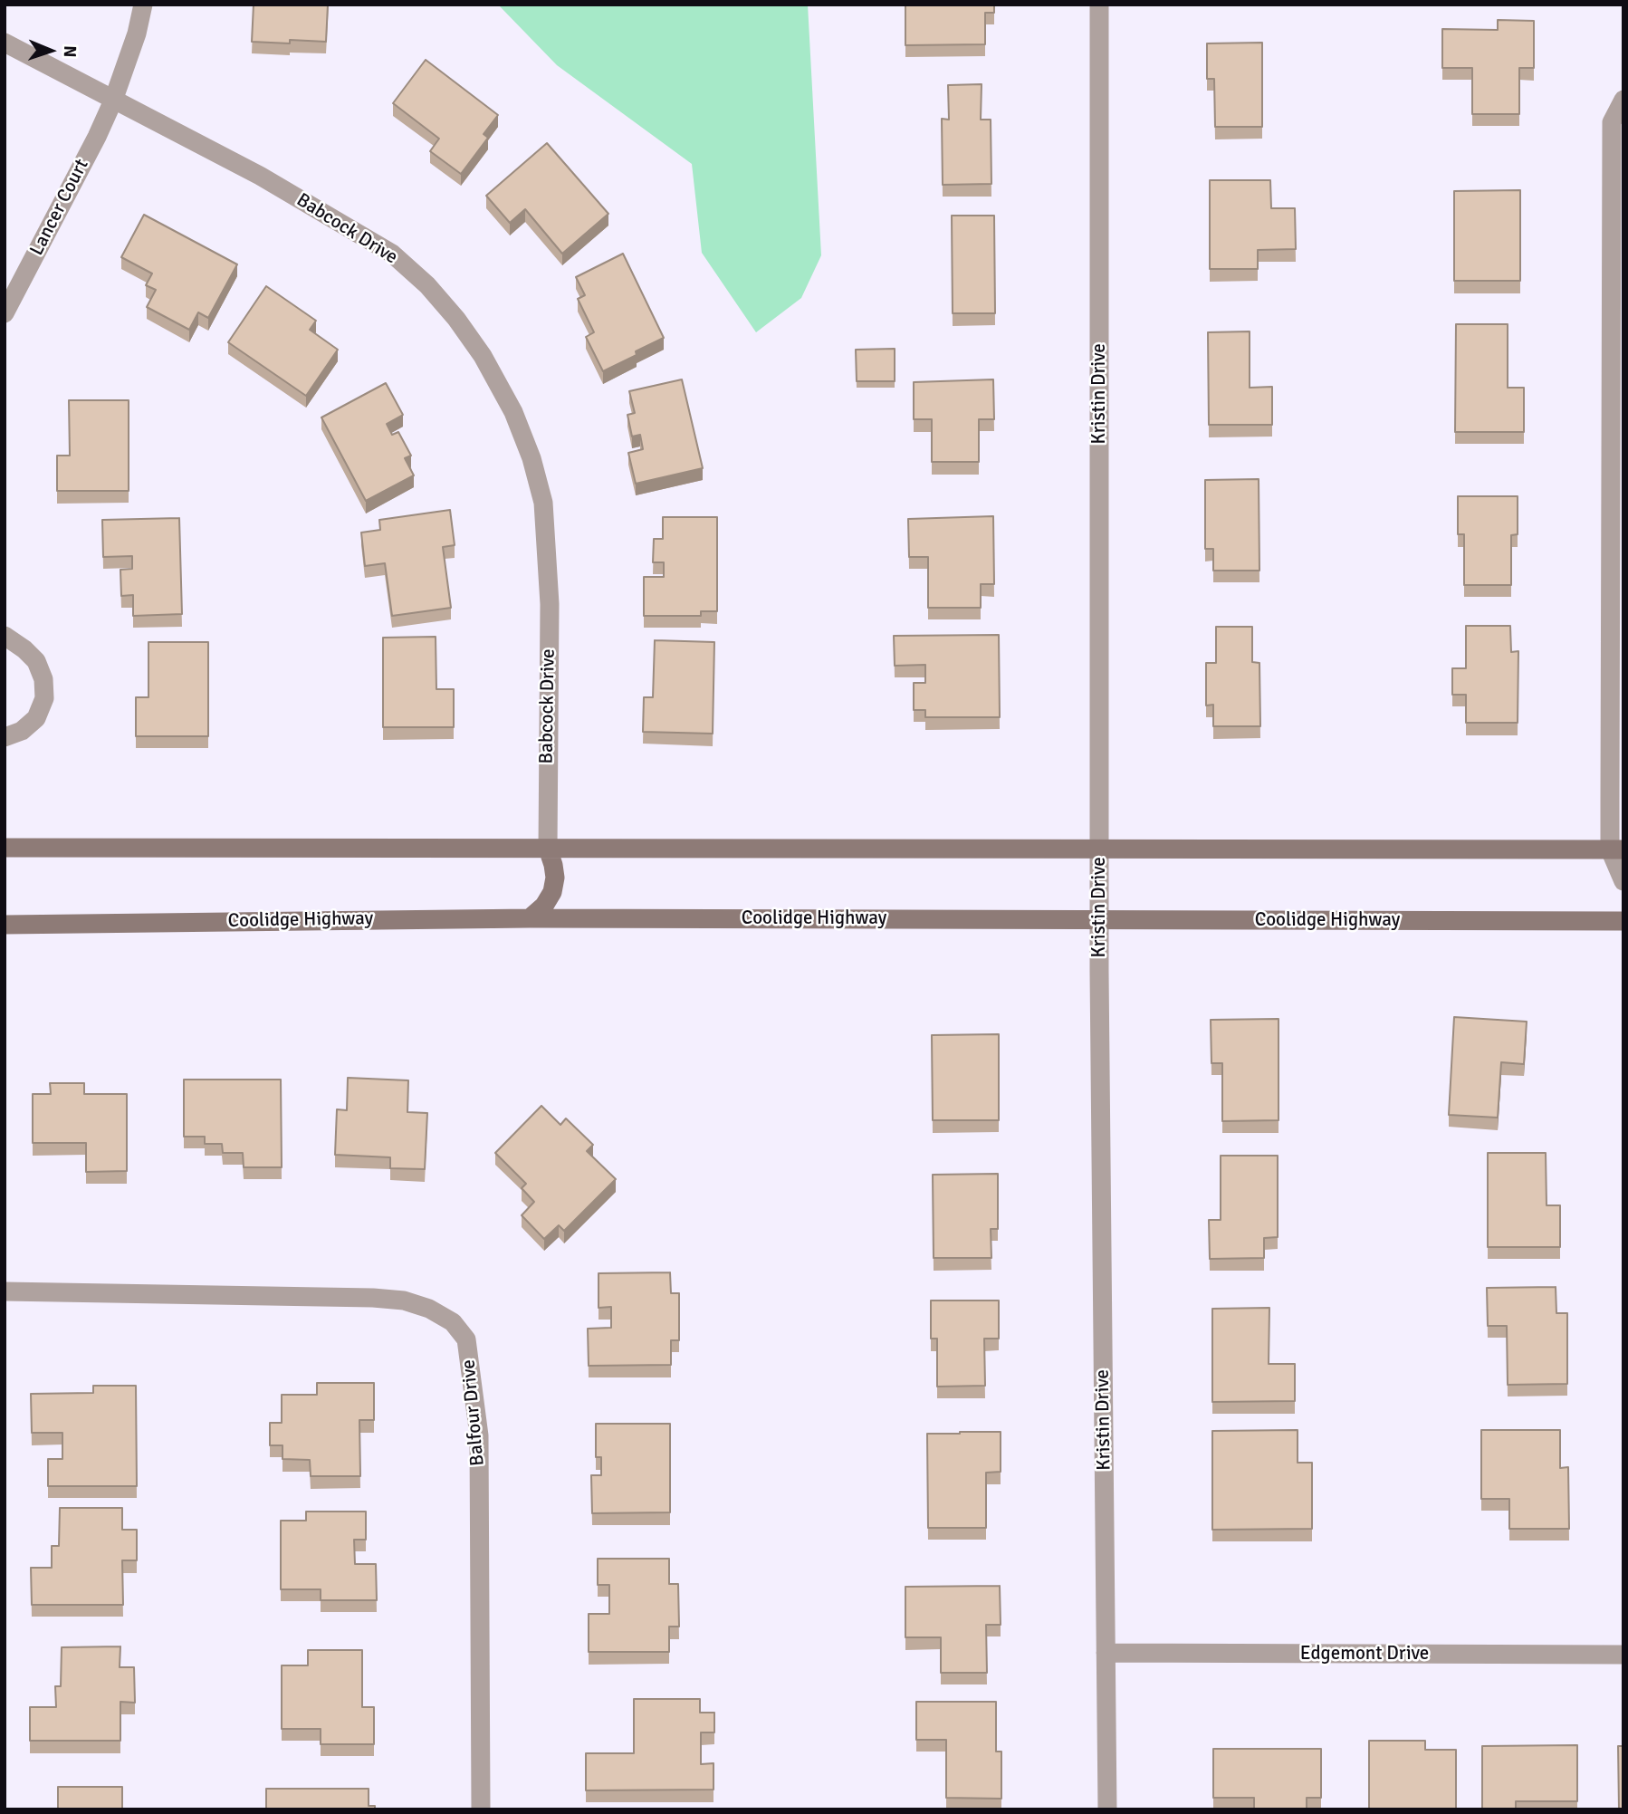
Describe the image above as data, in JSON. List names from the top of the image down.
{
  "streets": {
    "main road": ["Coolidge Highway"],
    "street": [
      "Lancer Court",
      "Babcock Drive",
      "Kristin Drive",
      "Balfour Drive",
      "Edgemont Drive"
    ]
  },
  "crossings": [
    ["Lancer Court", "Babcock Drive"],
    ["Kristin Drive", "Coolidge Highway"],
    ["Kristin Drive", "Edgemont Drive"]
  ],
  "north": "right"
}
